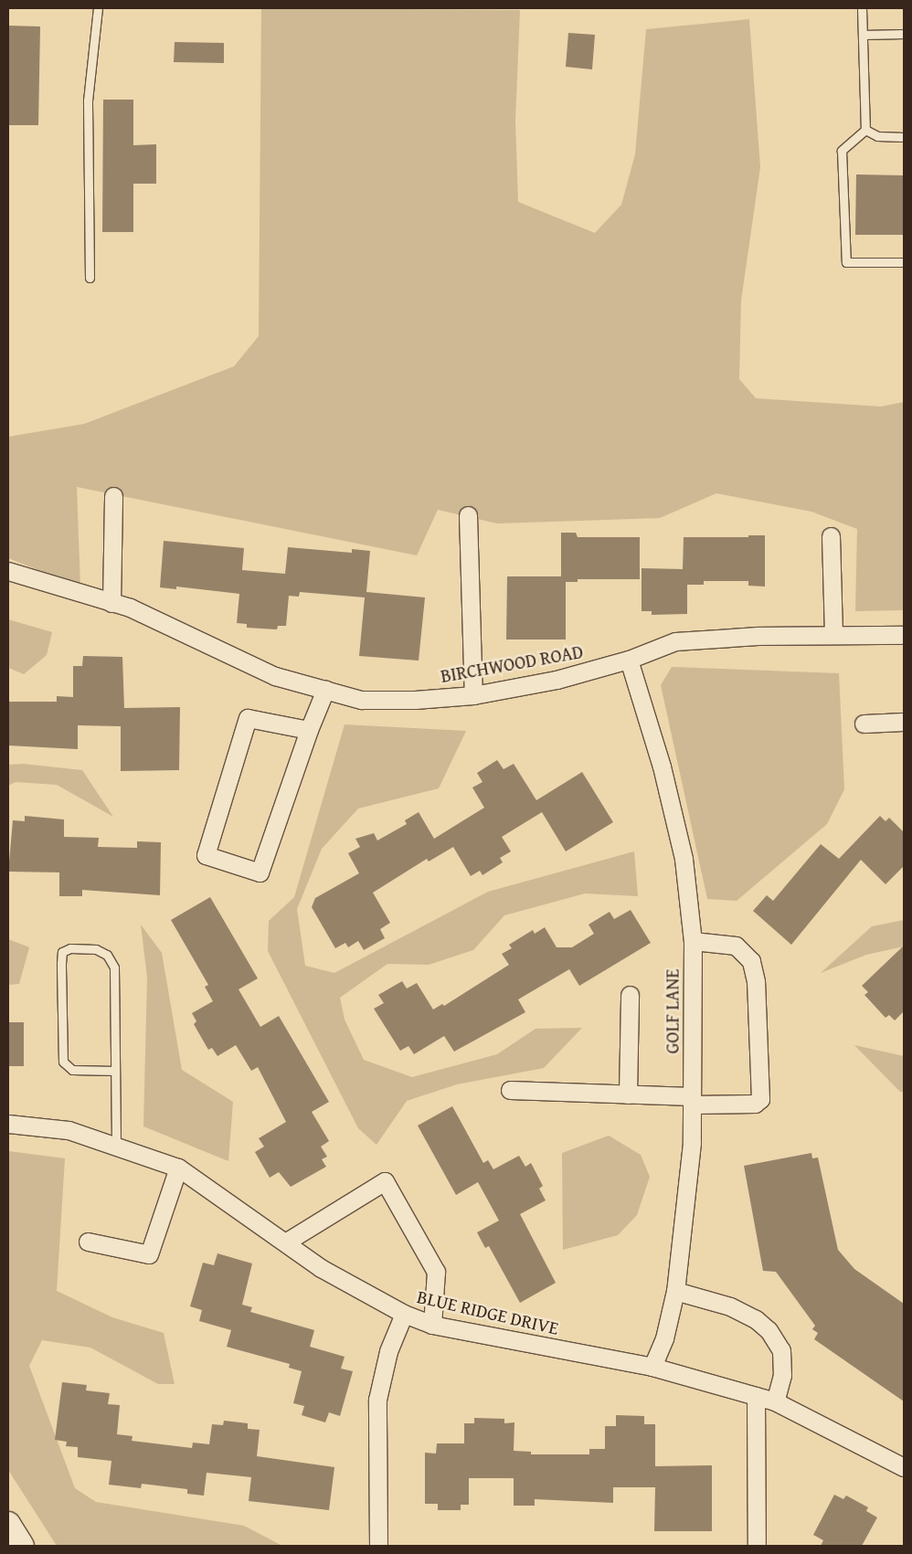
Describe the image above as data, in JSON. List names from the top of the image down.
{
  "streets": {
    "street": ["BIRCHWOOD ROAD", "GOLF LANE", "BLUE RIDGE DRIVE"]
  },
  "crossings": [
    ["BIRCHWOOD ROAD", "GOLF LANE"],
    ["GOLF LANE", "BLUE RIDGE DRIVE"]
  ]
}
